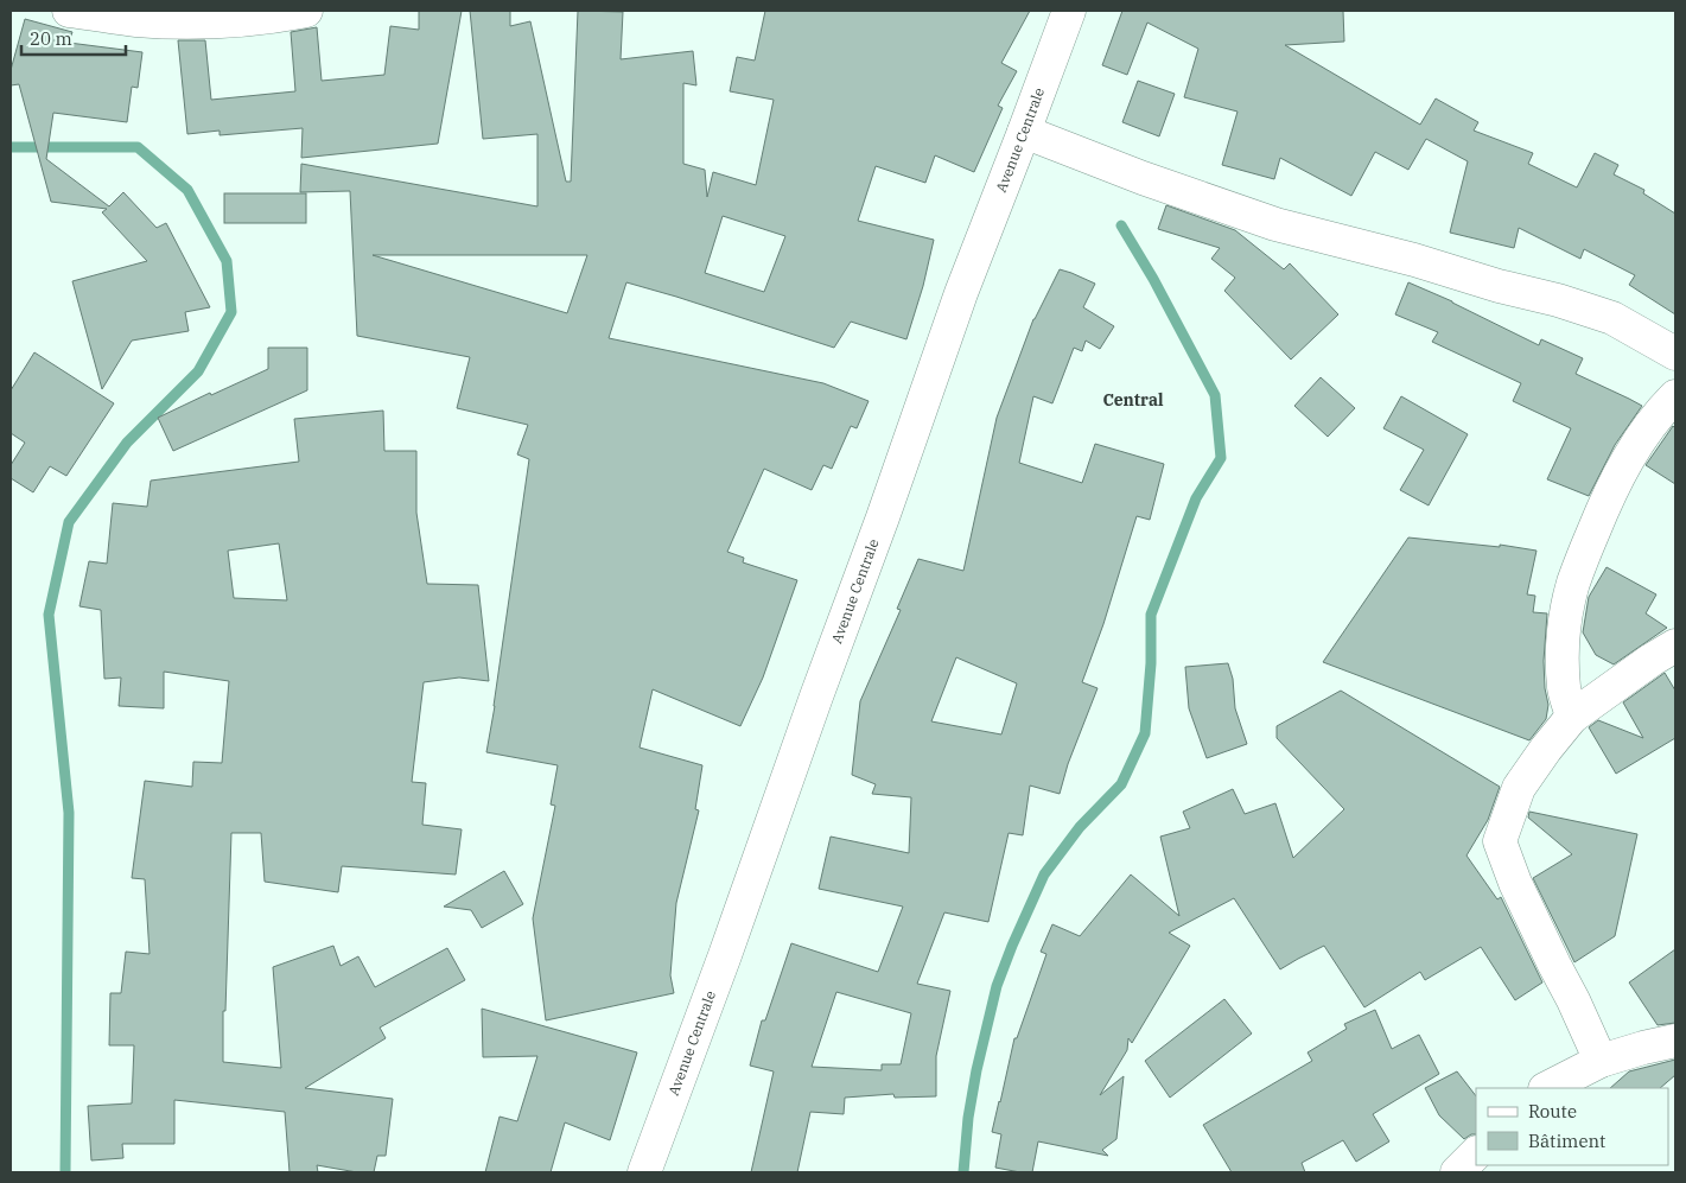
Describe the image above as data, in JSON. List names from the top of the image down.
{
  "streets": {
    "street": ["Avenue Centrale"]
  },
  "districts": ["Central"],
  "legend": ["Route", "Bâtiment"],
  "scale_bar": "20 m"
}
